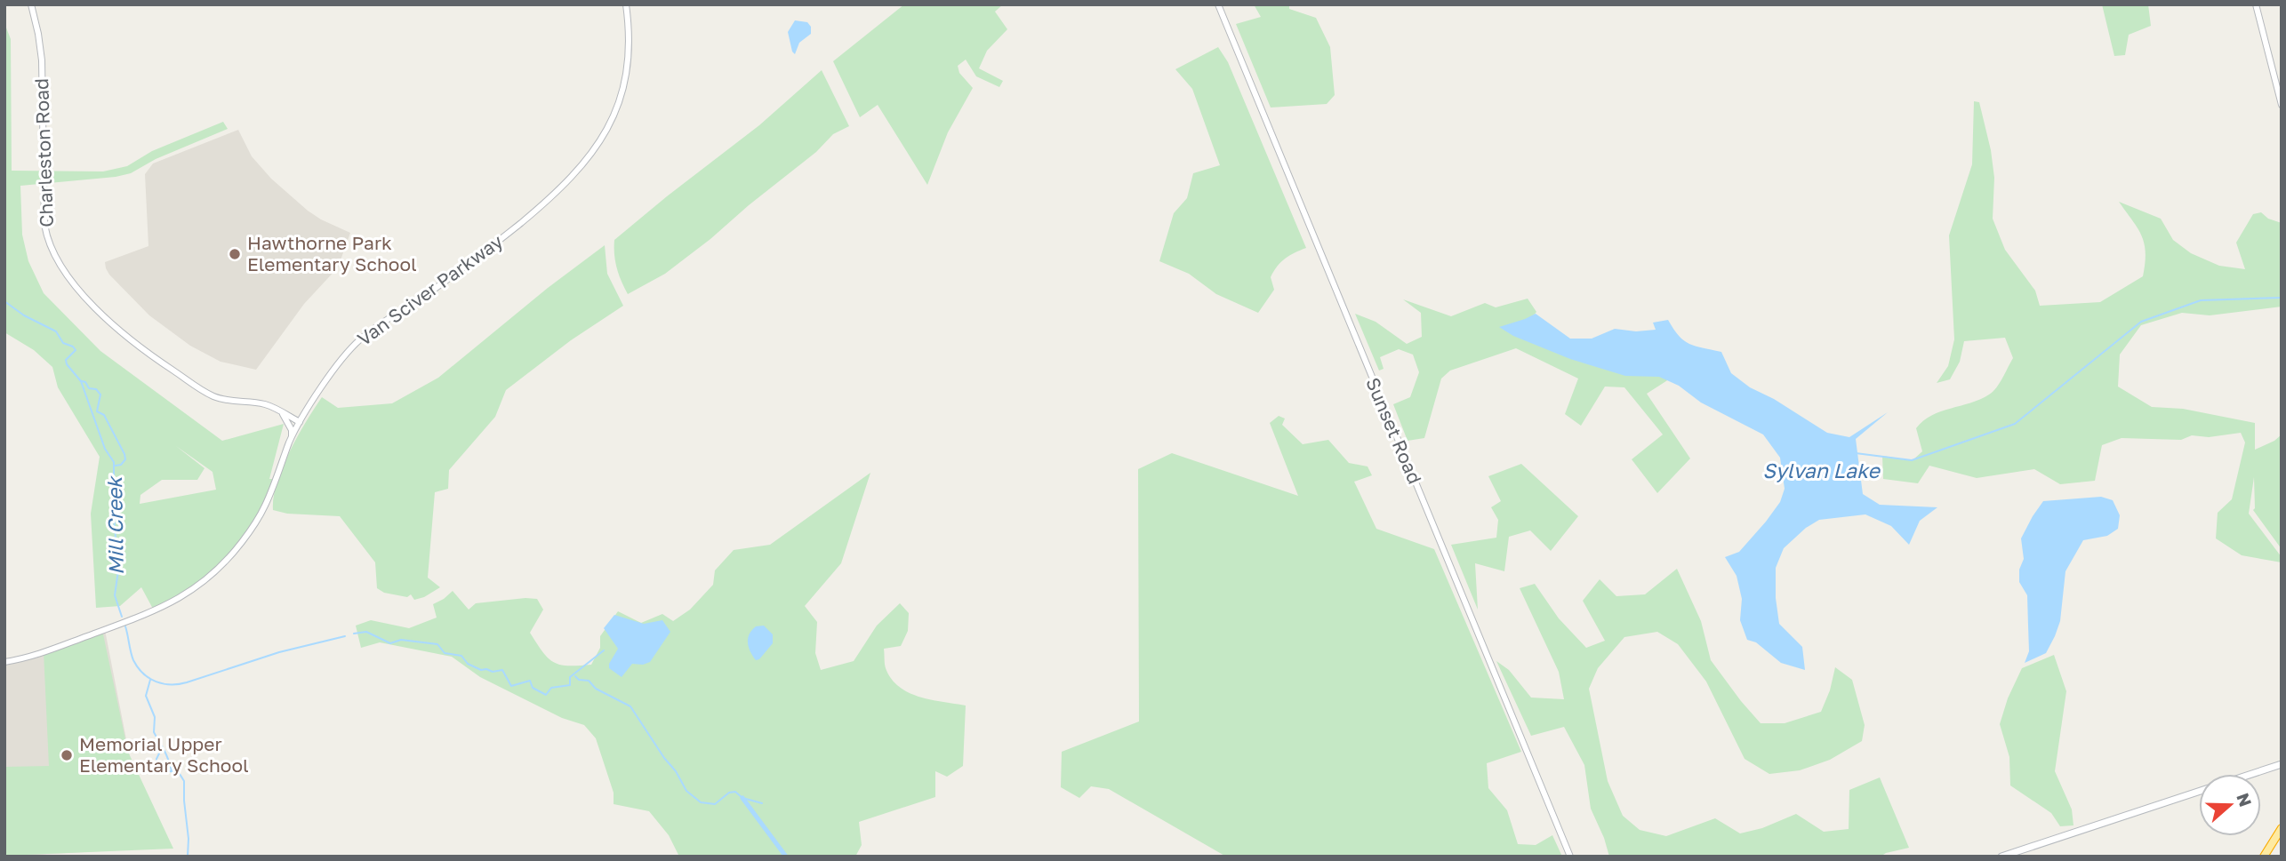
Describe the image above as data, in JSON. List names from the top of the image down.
{
  "streets": {
    "street": ["Charleston Road", "Van Sciver Parkway", "Sunset Road"]
  },
  "crossings": [
    ["Charleston Road", "Van Sciver Parkway"]
  ],
  "water": ["Sylvan Lake", "Mill Creek"],
  "places": ["Hawthorne Park Elementary School", "Memorial Upper Elementary School"],
  "north": "right"
}
